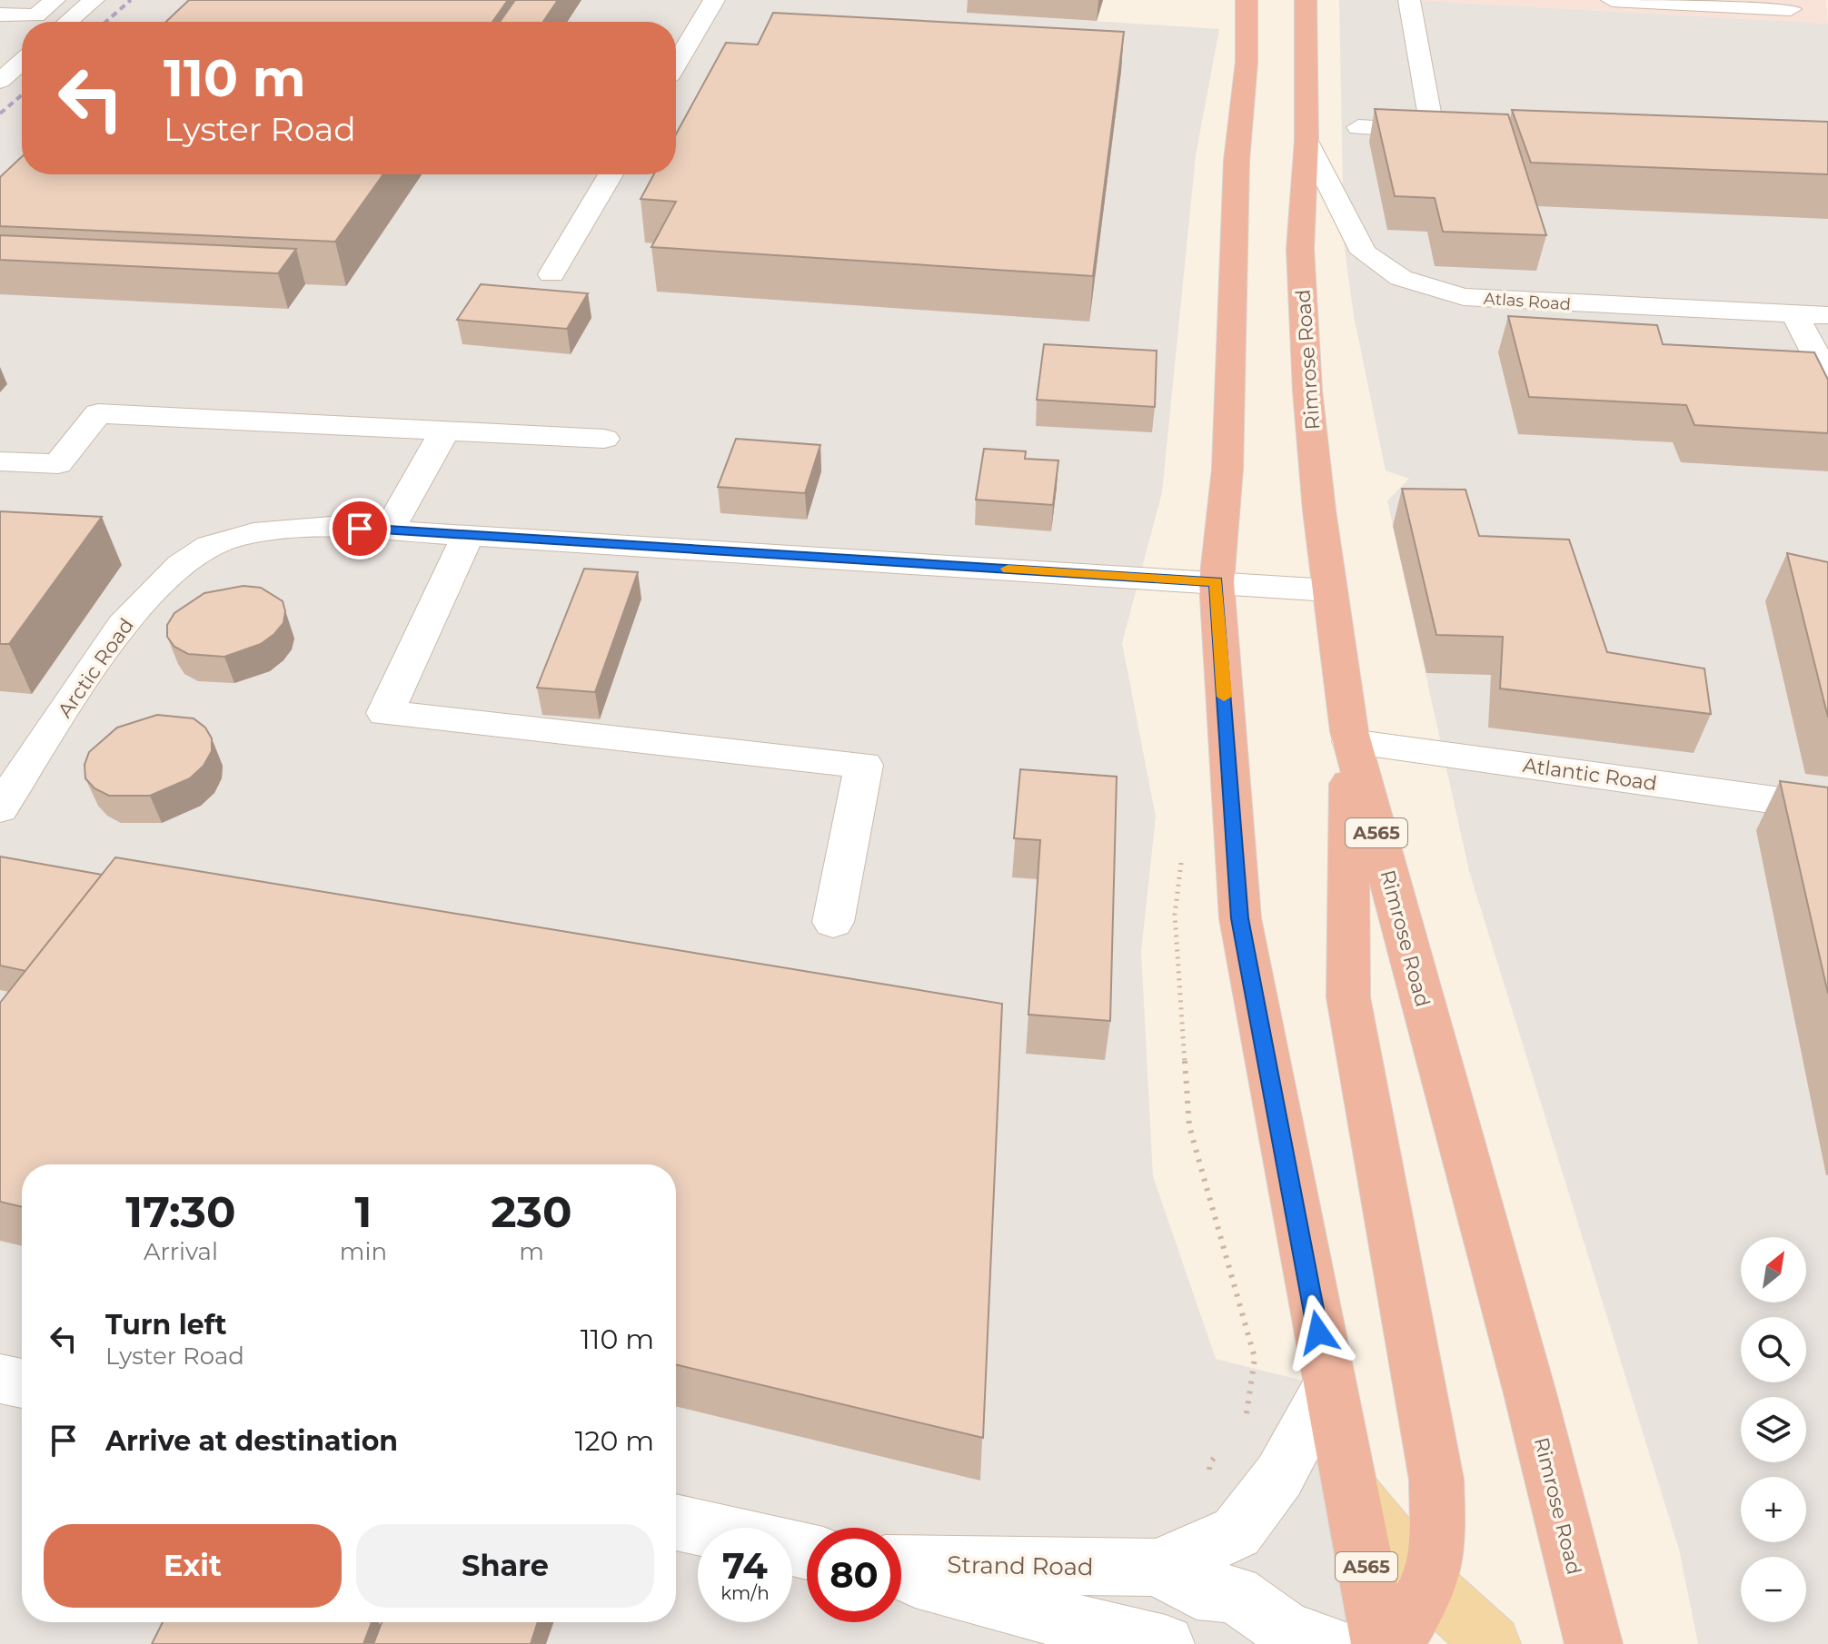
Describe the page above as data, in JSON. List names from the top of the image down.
{
  "streets": {
    "highway": ["Rimrose Road", "A565"],
    "street": [
      "Atlas Road",
      "Arctic Road",
      "Atlantic Road",
      "Strand Road"
    ]
  },
  "crossings": [
    ["Atlas Road", "Rimrose Road"],
    ["Rimrose Road", "Atlantic Road"],
    ["A565", "Strand Road"]
  ],
  "north": "top right",
  "page": {
    "turn": ["110 m", "Lyster Road"],
    "eta": [
      "17:30",
      "Arrival",
      "1",
      "min",
      "230",
      "m"
    ],
    "map_buttons": ["+", "−"],
    "list": [
      {
        "name": "Turn left",
        "note": "Lyster Road",
        "value": "110 m"
      },
      {
        "name": "Arrive at destination",
        "value": "120 m"
      }
    ],
    "buttons": ["Exit", "Share"],
    "speed": "74 km/h",
    "limit": "80"
  }
}
